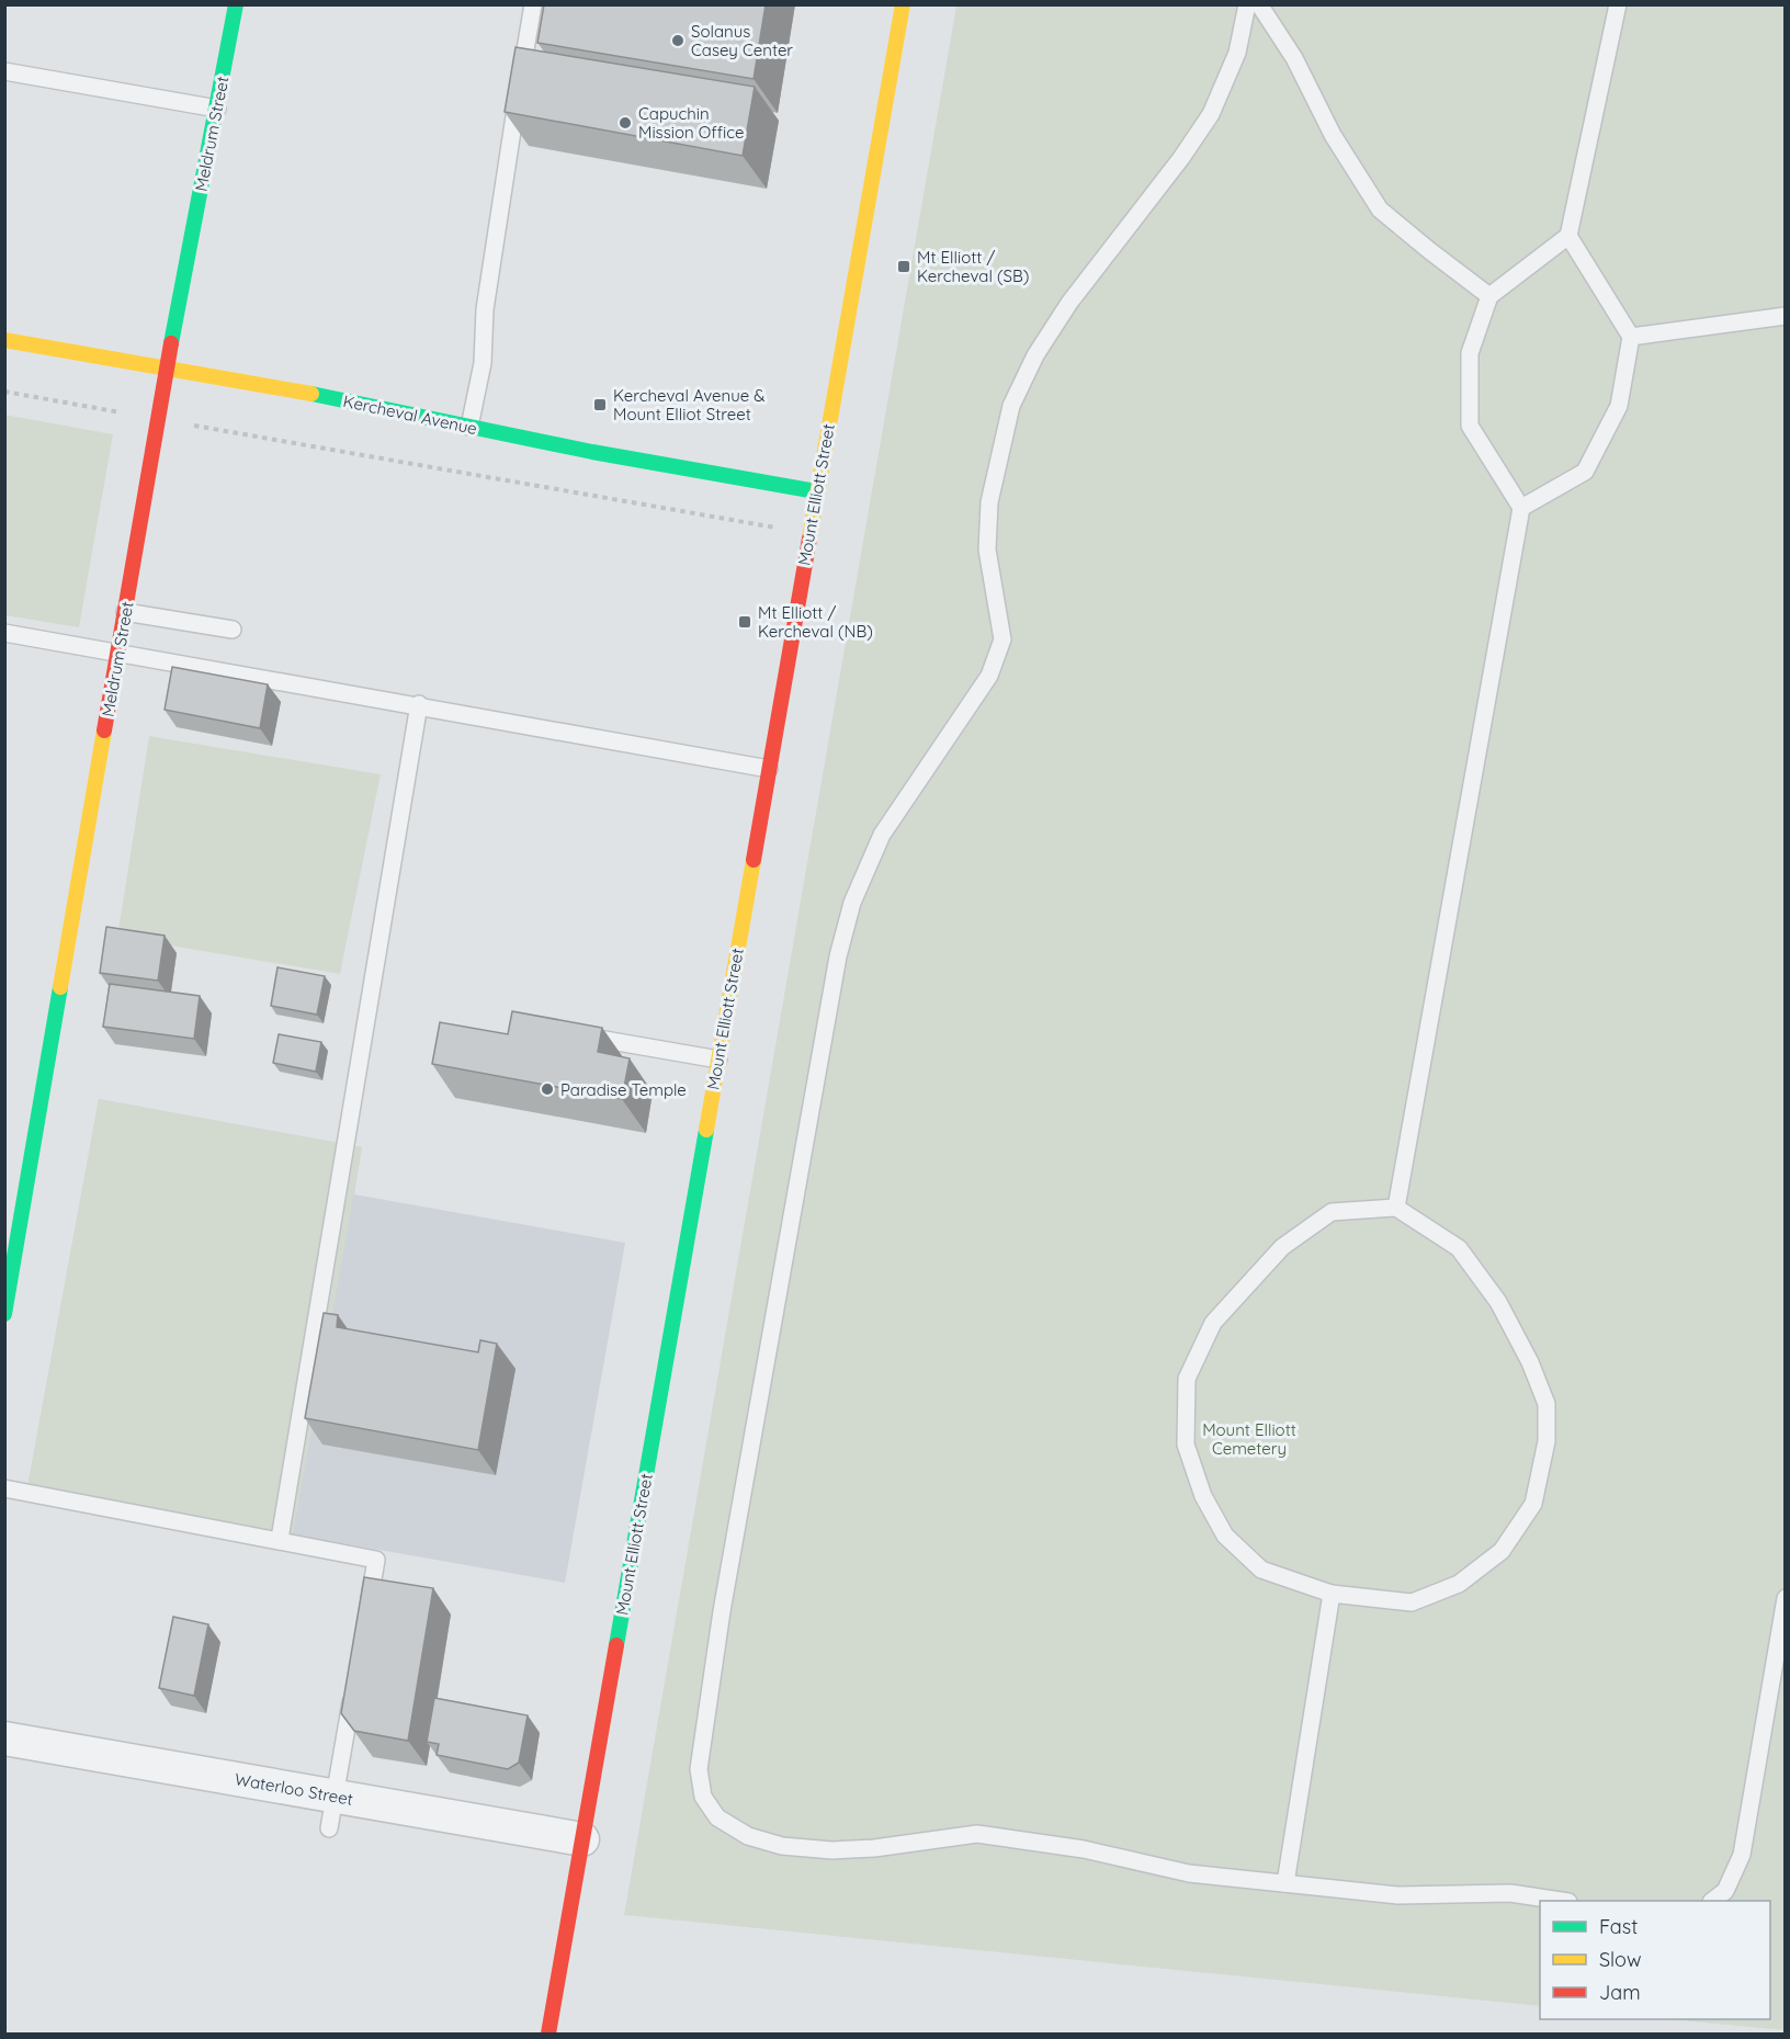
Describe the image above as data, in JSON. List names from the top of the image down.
{
  "streets": {
    "street": [
      "Meldrum Street",
      "Kercheval Avenue",
      "Mount Elliott Street",
      "Waterloo Street"
    ]
  },
  "crossings": [
    ["Meldrum Street", "Kercheval Avenue"],
    ["Kercheval Avenue", "Mount Elliott Street"],
    ["Mount Elliott Street", "Waterloo Street"]
  ],
  "parks": ["Mount Elliott Cemetery"],
  "places": {
    "other": ["Solanus Casey Center", "Capuchin Mission Office", "Paradise Temple"],
    "transit": ["Mt Elliott / Kercheval (SB)", "Kercheval Avenue & Mount Elliot Street", "Mt Elliott / Kercheval (NB)"]
  },
  "legend": ["Fast", "Slow", "Jam"]
}
